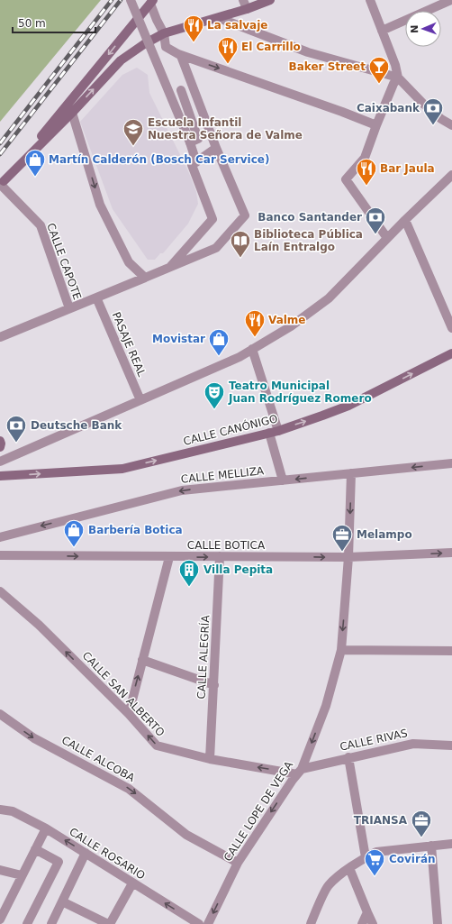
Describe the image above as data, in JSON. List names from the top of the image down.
{
  "streets": {
    "street": [
      "CALLE CAPOTE",
      "PASAJE REAL",
      "CALLE CANÓNIGO",
      "CALLE MELLIZA",
      "CALLE BOTICA",
      "CALLE ALEGRÍA",
      "CALLE SAN ALBERTO",
      "CALLE RIVAS",
      "CALLE ALCOBA",
      "CALLE LOPE DE VEGA",
      "CALLE ROSARIO"
    ]
  },
  "crossings": [
    ["CALLE MELLIZA", "CALLE LOPE DE VEGA"],
    ["CALLE BOTICA", "CALLE ALEGRÍA"],
    ["CALLE BOTICA", "CALLE LOPE DE VEGA"],
    ["CALLE ALEGRÍA", "CALLE SAN ALBERTO"],
    ["CALLE SAN ALBERTO", "CALLE RIVAS"],
    ["CALLE SAN ALBERTO", "CALLE LOPE DE VEGA"],
    ["CALLE RIVAS", "CALLE LOPE DE VEGA"],
    ["CALLE ALCOBA", "CALLE LOPE DE VEGA"]
  ],
  "one_way": [
    "CALLE MELLIZA",
    "CALLE BOTICA",
    "CALLE SAN ALBERTO",
    "CALLE ALCOBA",
    "CALLE LOPE DE VEGA",
    "CALLE ROSARIO"
  ],
  "places": {
    "restaurant": [
      "La salvaje",
      "El Carrillo",
      "Bar Jaula",
      "Valme"
    ],
    "bar": ["Baker Street"],
    "bank": ["Caixabank", "Banco Santander", "Deutsche Bank"],
    "school or university": ["Escuela Infantil Nuestra Señora de Valme"],
    "shop": ["Martín Calderón (Bosch Car Service)", "Movistar", "Barbería Botica"],
    "library": ["Biblioteca Pública Laín Entralgo"],
    "theatre": ["Teatro Municipal Juan Rodríguez Romero"],
    "office": ["Melampo", "TRIANSA"],
    "building": ["Villa Pepita"],
    "supermarket": ["Covirán"]
  },
  "scale_bar": "50 m",
  "north": "left"
}
